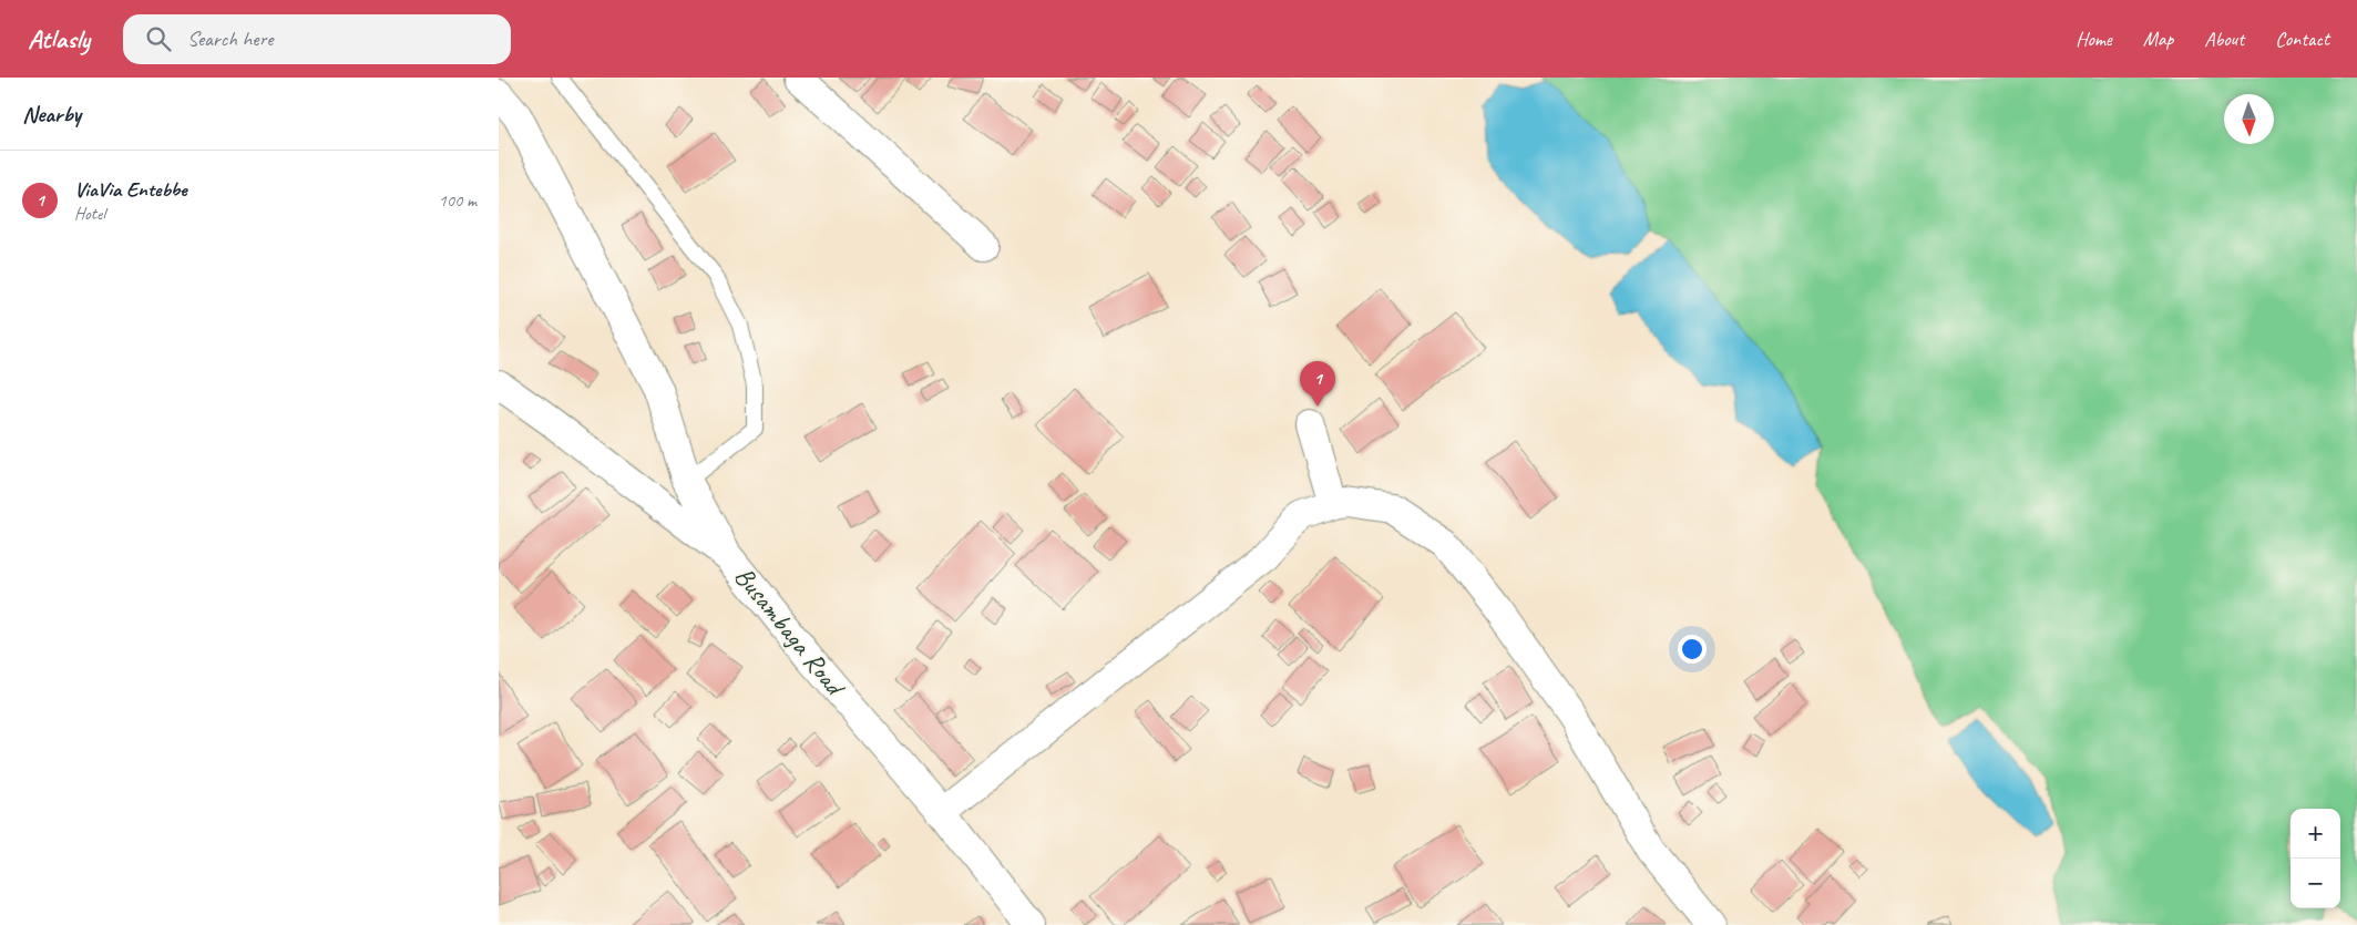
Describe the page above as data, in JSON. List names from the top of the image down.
{
  "streets": {
    "street": ["Busambaga Road"]
  },
  "north": "bottom",
  "page": {
    "header": "Atlasly",
    "search": "Search here",
    "nav": [
      "Home",
      "Map",
      "About",
      "Contact"
    ],
    "heading": "Nearby",
    "list": [
      {
        "mark": "1",
        "name": "ViaVia Entebbe",
        "note": "Hotel",
        "value": "100 m"
      }
    ],
    "pins": "1",
    "map_buttons": ["+", "−"]
  }
}
